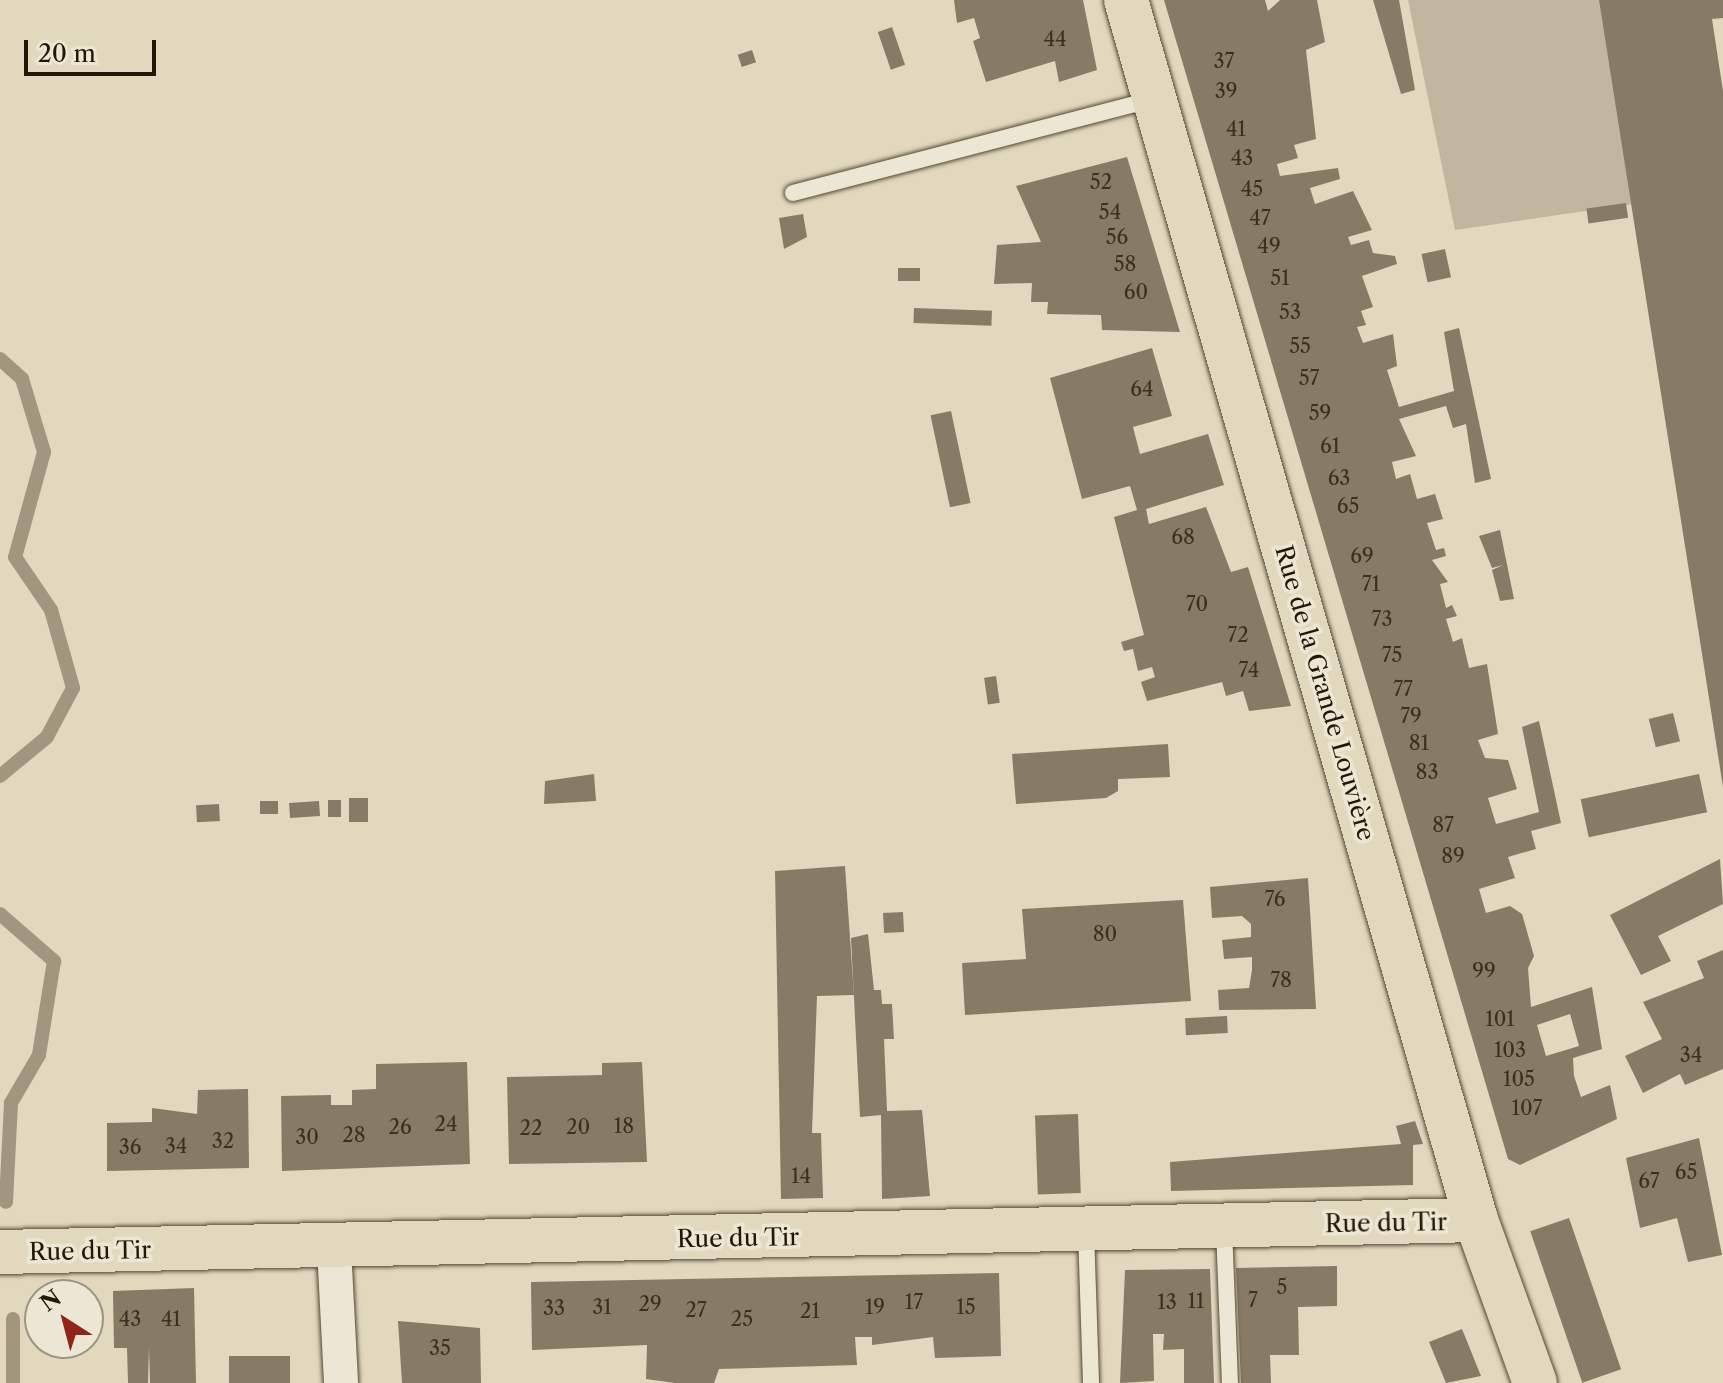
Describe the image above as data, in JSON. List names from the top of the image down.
{
  "streets": {
    "main road": ["Rue de la Grande Louvière", "Rue du Tir"]
  },
  "crossings": [
    ["Rue de la Grande Louvière", "Rue du Tir"]
  ],
  "house_numbers": [
    "44",
    "37",
    "39",
    "41",
    "43",
    "52",
    "45",
    "54",
    "47",
    "56",
    "49",
    "58",
    "51",
    "60",
    "53",
    "55",
    "57",
    "64",
    "59",
    "61",
    "63",
    "65",
    "68",
    "69",
    "71",
    "70",
    "73",
    "72",
    "75",
    "74",
    "77",
    "79",
    "81",
    "83",
    "87",
    "89",
    "76",
    "80",
    "99",
    "78",
    "101",
    "103",
    "34",
    "105",
    "107",
    "24",
    "18",
    "26",
    "20",
    "22",
    "28",
    "30",
    "32",
    "34",
    "36",
    "65",
    "14",
    "67",
    "5",
    "7",
    "11",
    "17",
    "13",
    "29",
    "31",
    "19",
    "15",
    "33",
    "27",
    "21",
    "43",
    "41",
    "25",
    "35"
  ],
  "scale_bar": "20 m",
  "north": "top left"
}
